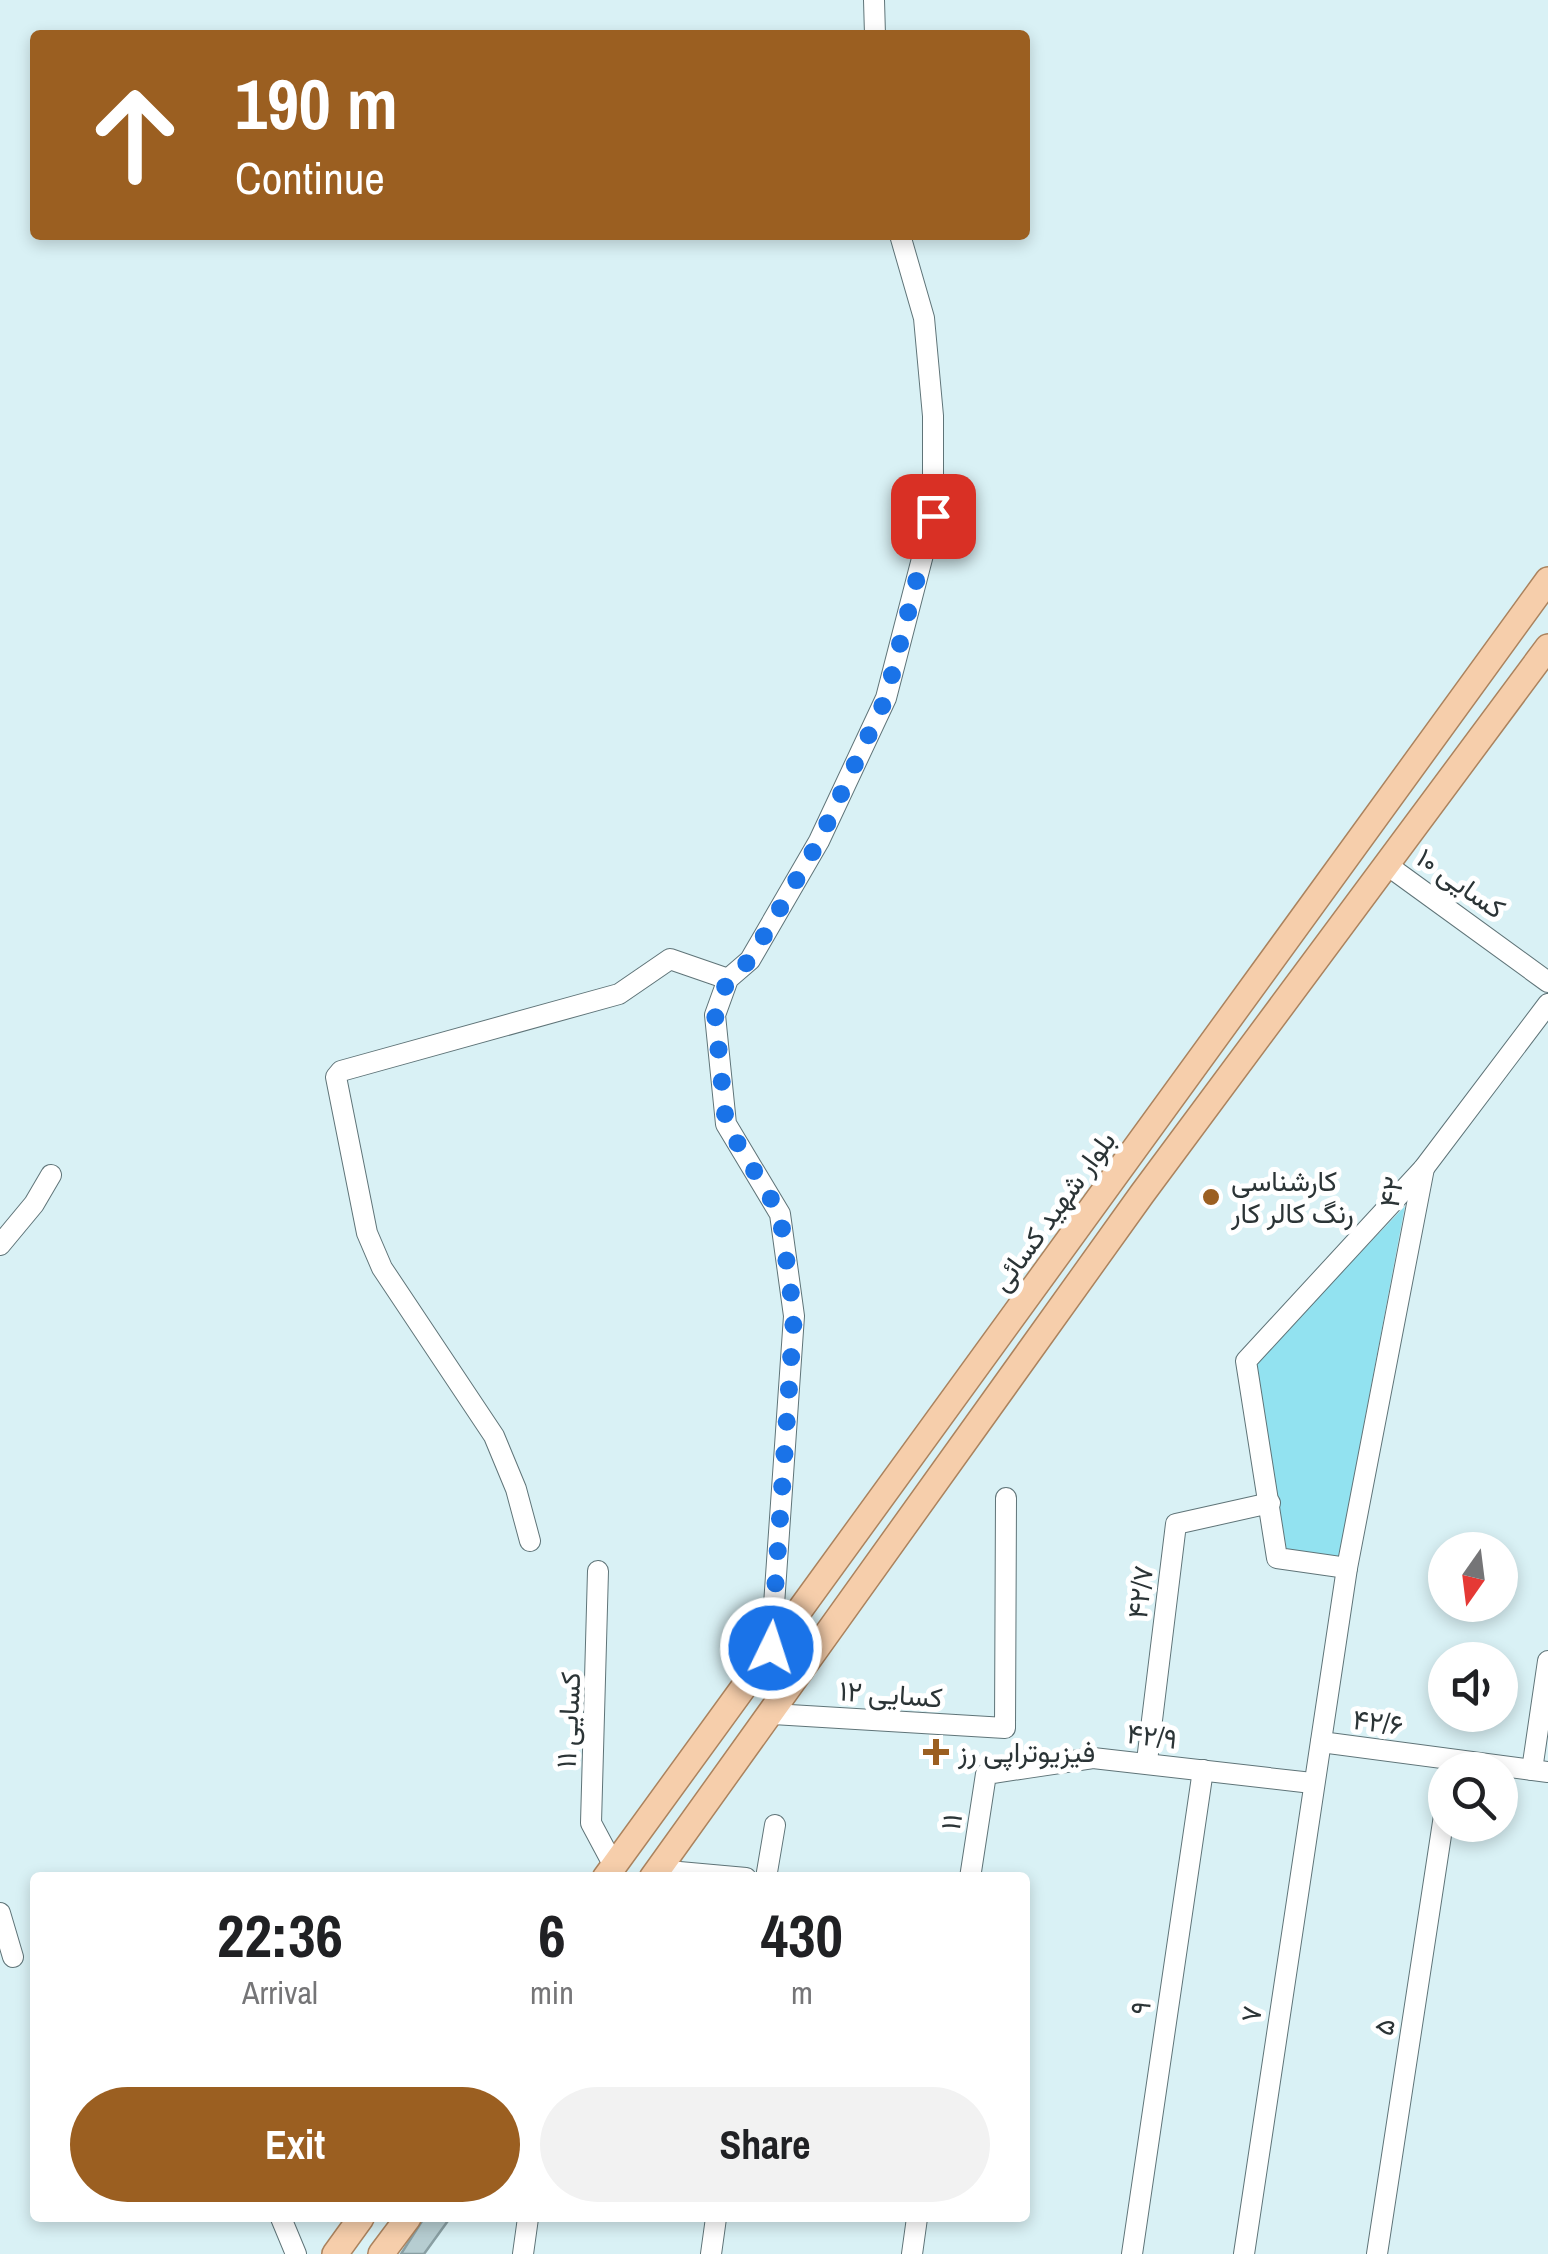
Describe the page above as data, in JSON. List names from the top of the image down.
{
  "streets": {
    "main road": ["بلوار شهید کسائی"],
    "street": [
      "۱۰ کسایی",
      "۴۲",
      "۴۲/۷",
      "۱۲ کسایی",
      "۱۱ کسایی",
      "۴۲/۶",
      "۴۲/۹",
      "۱۱",
      "۹",
      "۷",
      "۵"
    ]
  },
  "crossings": [
    ["۴۲", "۴۲/۷"],
    ["۴۲", "۴۲/۶"],
    ["۴۲", "۴۲/۹"],
    ["۴۲", "۷"],
    ["بلوار شهید کسائی", "۱۱ کسایی"],
    ["۴۲/۷", "۴۲/۹"],
    ["۴۲/۹", "۱۱"],
    ["۴۲/۹", "۹"],
    ["۴۲/۹", "۷"]
  ],
  "places": {
    "other": ["کارشناسی رنگ کالر کار"],
    "health": ["فیزیوتراپی رز"]
  },
  "north": "bottom",
  "page": {
    "turn": ["190 m", "Continue"],
    "eta": [
      "22:36",
      "Arrival",
      "6",
      "min",
      "430",
      "m"
    ],
    "buttons": ["Exit", "Share"]
  }
}
